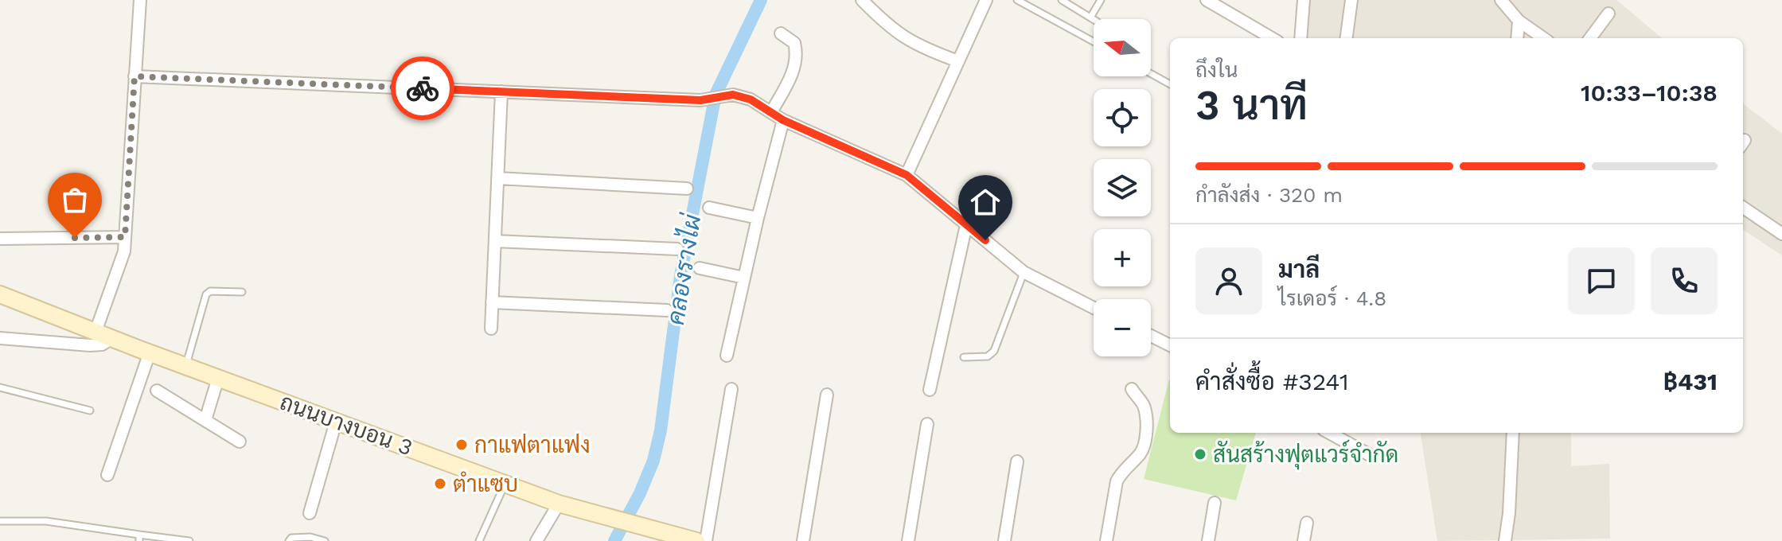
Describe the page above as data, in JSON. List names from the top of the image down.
{
  "streets": {
    "main road": ["ถนนบางบอน 3"]
  },
  "water": ["คลองรางไผ่"],
  "places": ["กาแฟตาแฟง", "สันสร้างฟุตแวร์จำกัด", "ตำแซบ"],
  "north": "left",
  "page": {
    "map_buttons": ["+", "−"],
    "heading": ["3 นาที", "ถึงใน", "10:33–10:38"],
    "panel": [
      "มาลี",
      "ไรเดอร์ · 4.8",
      "คำสั่งซื้อ #3241",
      "฿431"
    ],
    "bar": "กำลังส่ง · 320 m"
  }
}
